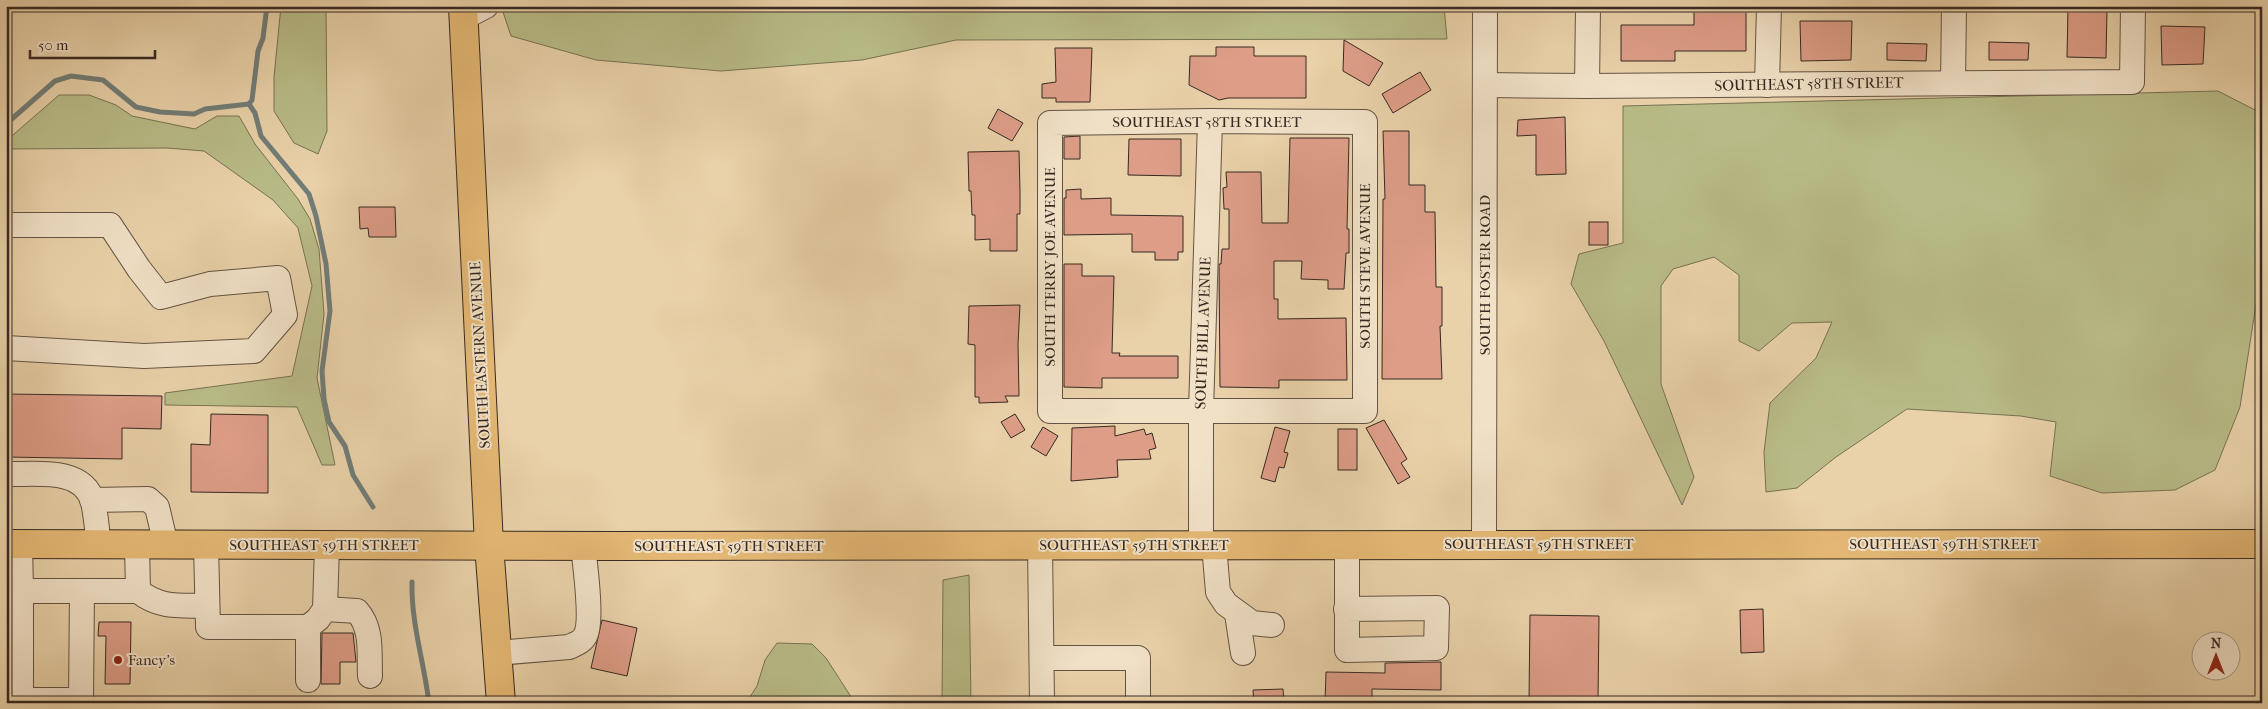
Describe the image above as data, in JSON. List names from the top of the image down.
{
  "streets": {
    "main road": ["SOUTH EASTERN AVENUE", "SOUTHEAST 59TH STREET"],
    "street": [
      "SOUTHEAST 58TH STREET",
      "SOUTH STEVE AVENUE",
      "SOUTH TERRY JOE AVENUE",
      "SOUTH FOSTER ROAD",
      "SOUTH BILL AVENUE"
    ]
  },
  "crossings": [
    ["SOUTHEAST 58TH STREET", "SOUTH STEVE AVENUE"],
    ["SOUTHEAST 58TH STREET", "SOUTH TERRY JOE AVENUE"],
    ["SOUTHEAST 58TH STREET", "SOUTH FOSTER ROAD"],
    ["SOUTHEAST 58TH STREET", "SOUTH BILL AVENUE"],
    ["SOUTH STEVE AVENUE", "SOUTH TERRY JOE AVENUE"],
    ["SOUTH STEVE AVENUE", "SOUTH BILL AVENUE"],
    ["SOUTH TERRY JOE AVENUE", "SOUTH BILL AVENUE"],
    ["SOUTH FOSTER ROAD", "SOUTHEAST 59TH STREET"],
    ["SOUTH BILL AVENUE", "SOUTHEAST 59TH STREET"],
    ["SOUTH EASTERN AVENUE", "SOUTHEAST 59TH STREET"]
  ],
  "places": ["Fancy's"],
  "scale_bar": "50 m",
  "north": "top"
}
